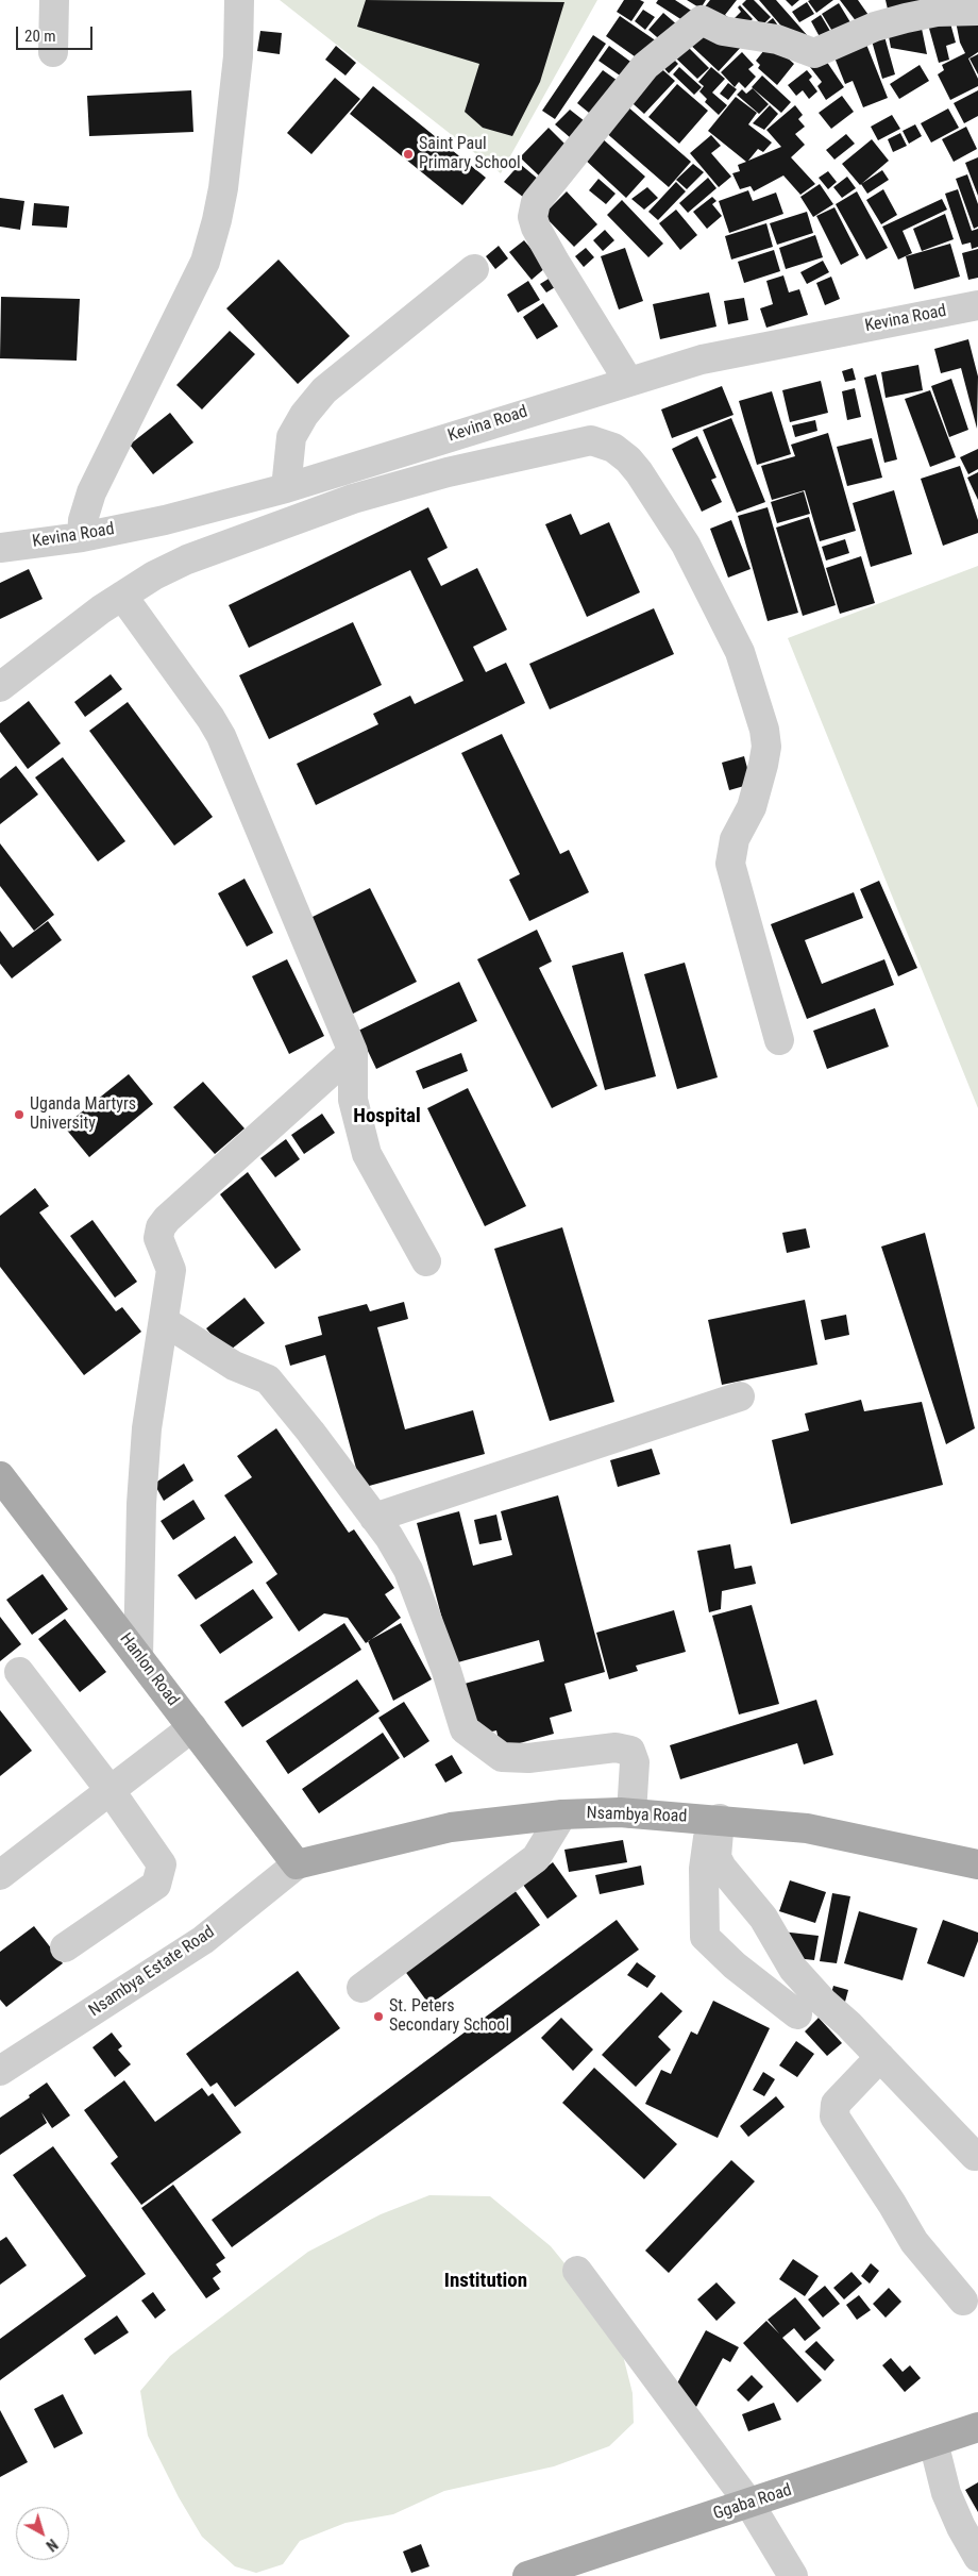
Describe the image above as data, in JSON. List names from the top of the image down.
{
  "streets": {
    "main road": ["Hanlon Road", "Nsambya Road", "Ggaba Road"],
    "street": ["Kevina Road", "Nsambya Estate Road"]
  },
  "crossings": [
    ["Hanlon Road", "Nsambya Road"],
    ["Hanlon Road", "Nsambya Estate Road"],
    ["Nsambya Road", "Nsambya Estate Road"]
  ],
  "districts": ["Hospital", "Institution"],
  "places": ["Saint Paul Primary School", "Uganda Martyrs University", "St. Peters Secondary School"],
  "scale_bar": "20 m",
  "north": "bottom right"
}
